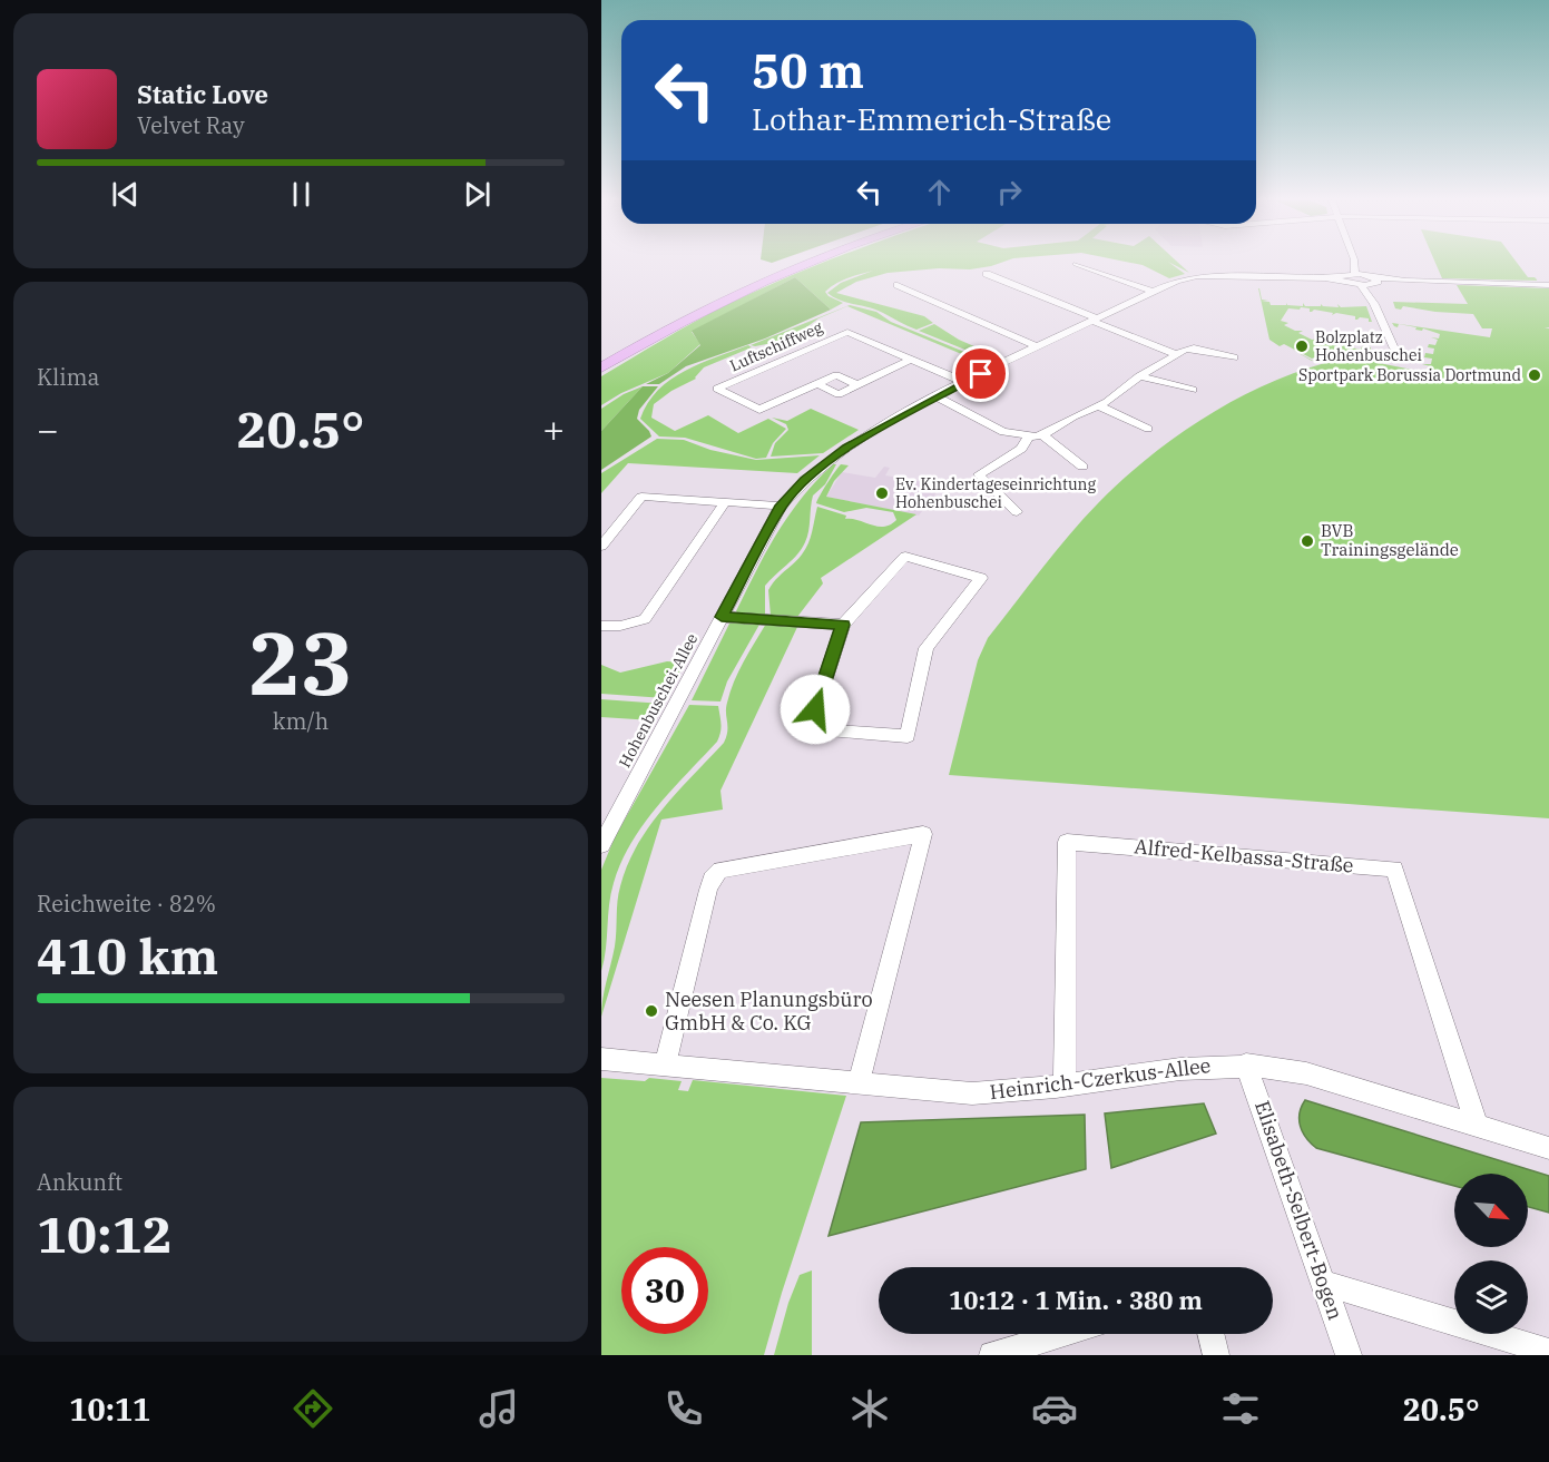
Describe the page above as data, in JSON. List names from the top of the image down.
{
  "streets": {
    "street": [
      "Luftschiffweg",
      "Hohenbuschei-Allee",
      "Alfred-Kelbassa-Straße",
      "Heinrich-Czerkus-Allee",
      "Elisabeth-Selbert-Bogen"
    ]
  },
  "crossings": [
    ["Luftschiffweg", "Hohenbuschei-Allee"],
    ["Alfred-Kelbassa-Straße", "Heinrich-Czerkus-Allee"],
    ["Heinrich-Czerkus-Allee", "Elisabeth-Selbert-Bogen"]
  ],
  "places": [
    "Bolzplatz Hohenbuschei",
    "Sportpark Borussia Dortmund",
    "Ev. Kindertageseinrichtung Hohenbuschei",
    "BVB Trainingsgelände",
    "Neesen Planungsbüro GmbH & Co. KG"
  ],
  "north": "bottom right",
  "page": {
    "turn": ["50 m", "Lothar-Emmerich-Straße"],
    "song": ["Static Love", "Velvet Ray"],
    "tile": [
      "Klima",
      ["23", "km/h"],
      ["Reichweite · 82%", "410 km"],
      ["Ankunft", "10:12"]
    ],
    "heat": ["−", "20.5°", "+"],
    "limit": "30",
    "trip": "10:12 · 1 Min. · 380 m",
    "tabs": ["10:11", "20.5°"]
  }
}
